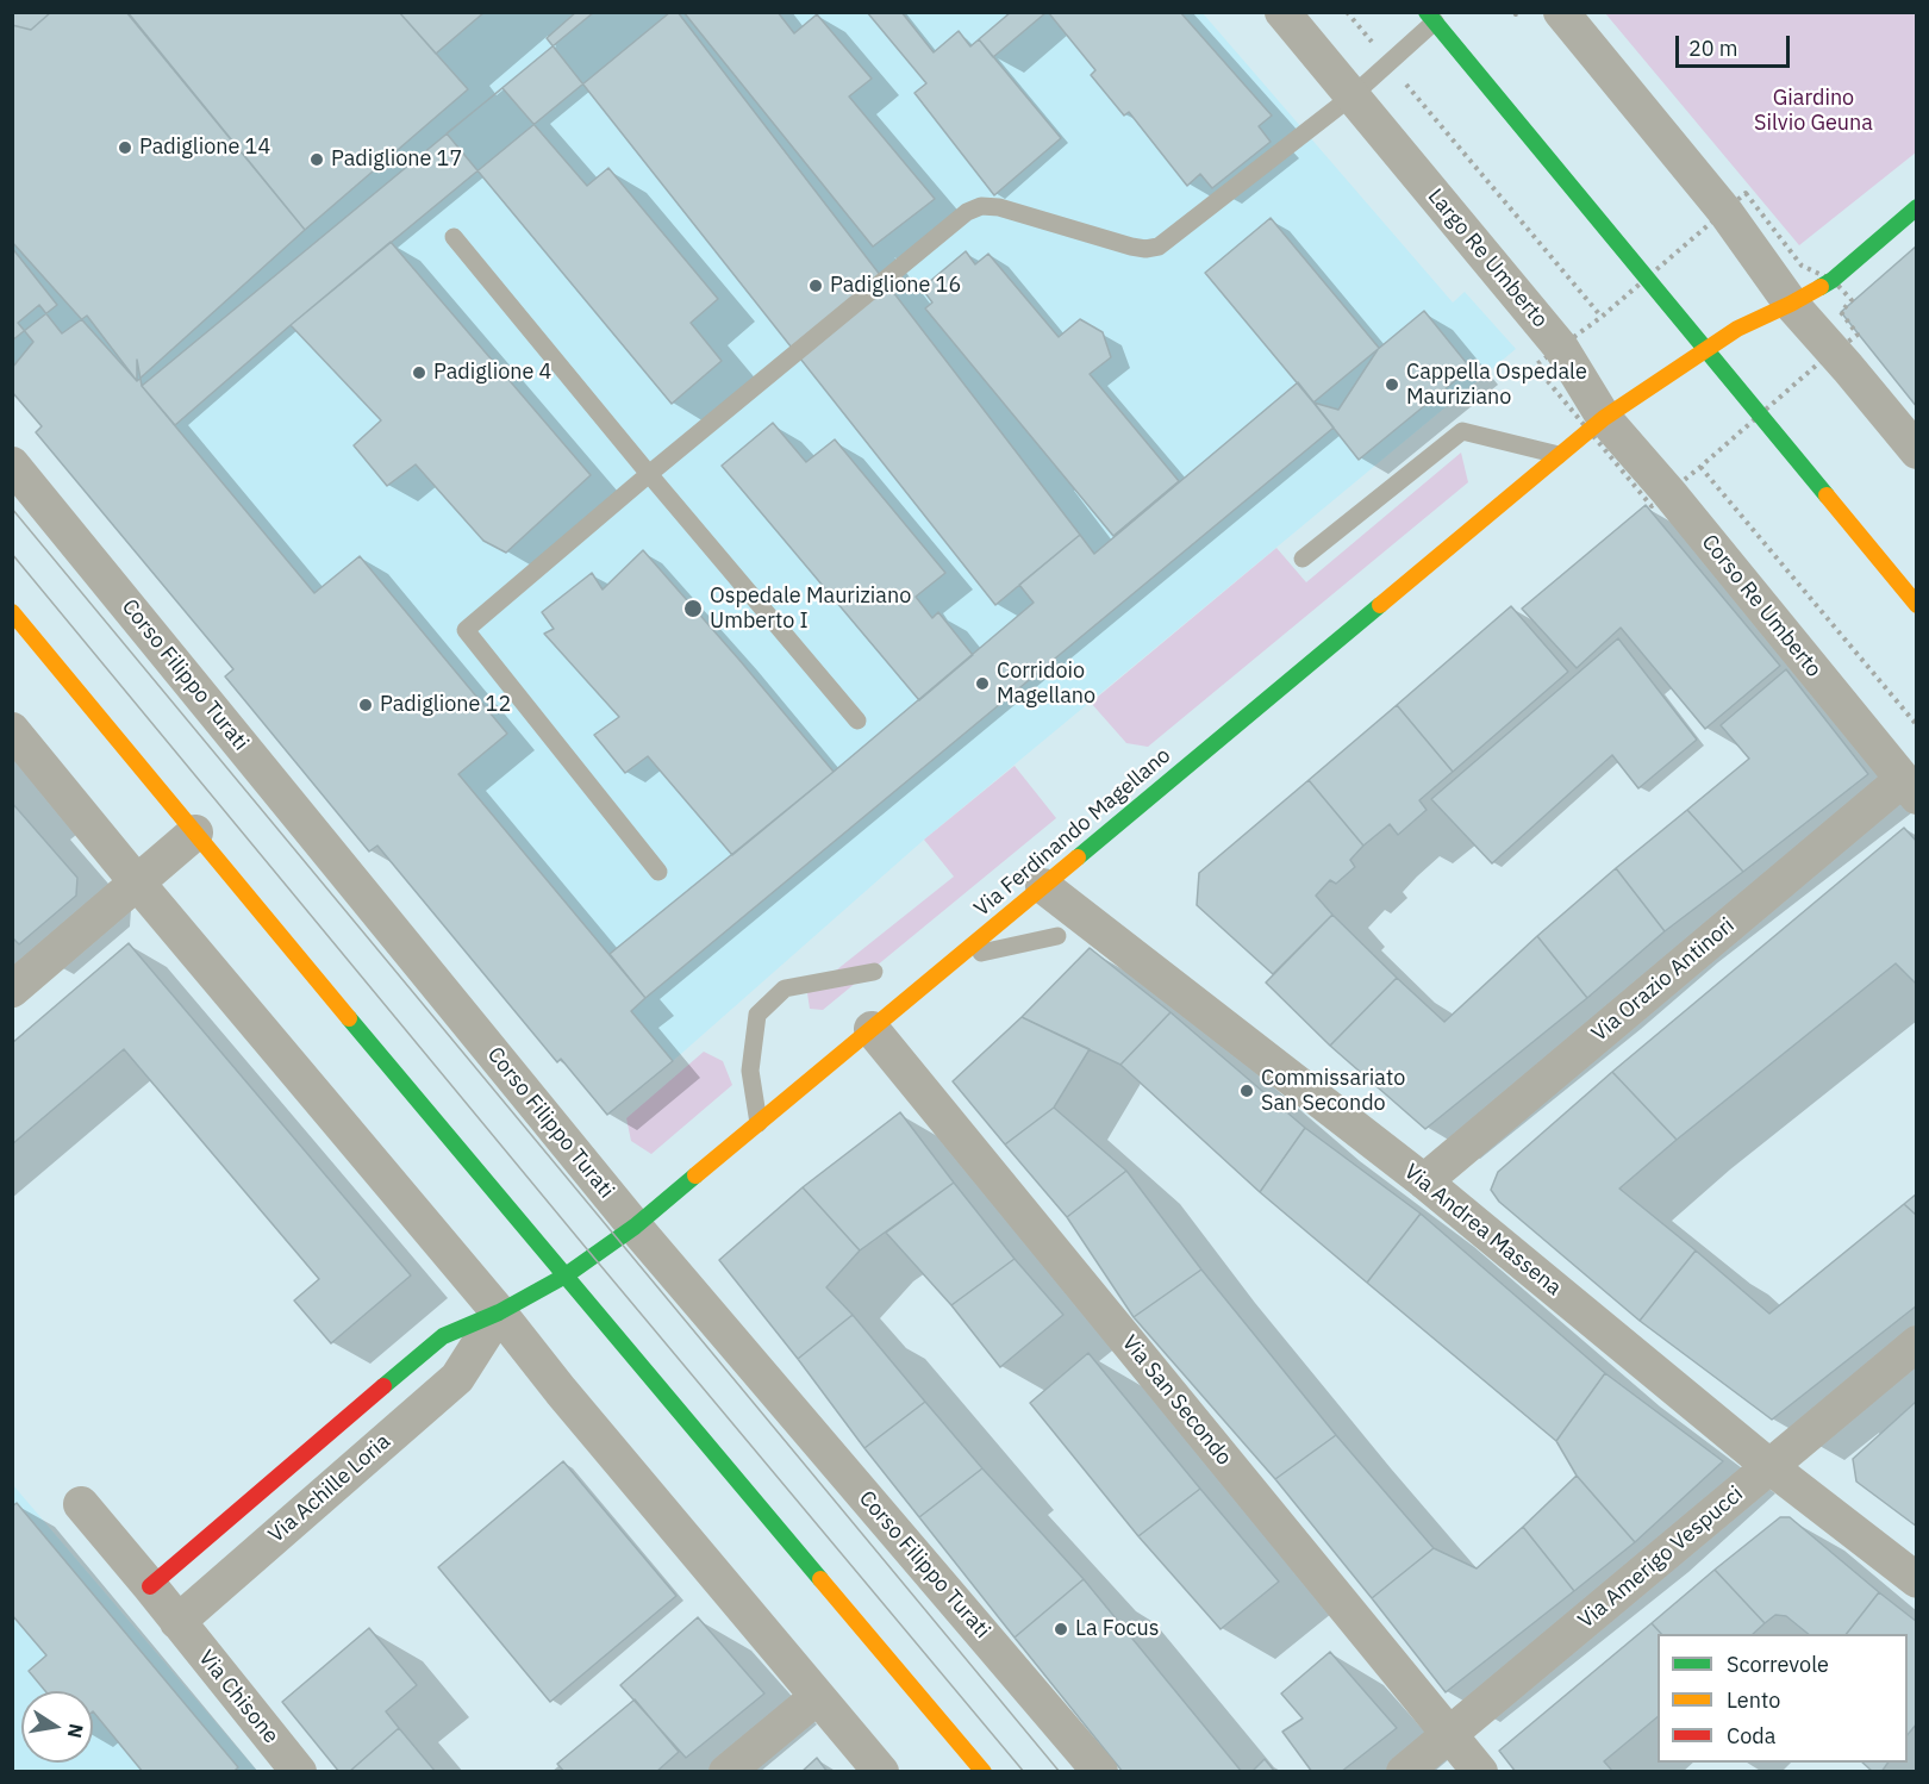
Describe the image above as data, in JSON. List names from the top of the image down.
{
  "streets": {
    "street": [
      "Largo Re Umberto",
      "Corso Re Umberto",
      "Corso Filippo Turati",
      "Via Ferdinando Magellano",
      "Via Orazio Antinori",
      "Via Andrea Massena",
      "Via San Secondo",
      "Via Achille Loria",
      "Via Amerigo Vespucci",
      "Via Chisone"
    ]
  },
  "crossings": [
    ["Largo Re Umberto", "Corso Re Umberto"],
    ["Largo Re Umberto", "Via Ferdinando Magellano"],
    ["Corso Re Umberto", "Via Ferdinando Magellano"],
    ["Corso Re Umberto", "Via Orazio Antinori"],
    ["Corso Filippo Turati", "Via Ferdinando Magellano"],
    ["Via Ferdinando Magellano", "Via Andrea Massena"],
    ["Via Ferdinando Magellano", "Via San Secondo"],
    ["Via Ferdinando Magellano", "Via Achille Loria"],
    ["Via Orazio Antinori", "Via Andrea Massena"],
    ["Via Andrea Massena", "Via Amerigo Vespucci"],
    ["Via San Secondo", "Via Amerigo Vespucci"],
    ["Via Achille Loria", "Via Chisone"]
  ],
  "parks": ["Giardino Silvio Geuna"],
  "places": [
    "Padiglione 14",
    "Padiglione 17",
    "Padiglione 16",
    "Padiglione 4",
    "Cappella Ospedale Mauriziano",
    "Ospedale Mauriziano Umberto I",
    "Corridoio Magellano",
    "Padiglione 12",
    "Commissariato San Secondo",
    "La Focus"
  ],
  "legend": ["Scorrevole", "Lento", "Coda"],
  "scale_bar": "20 m",
  "north": "right"
}
